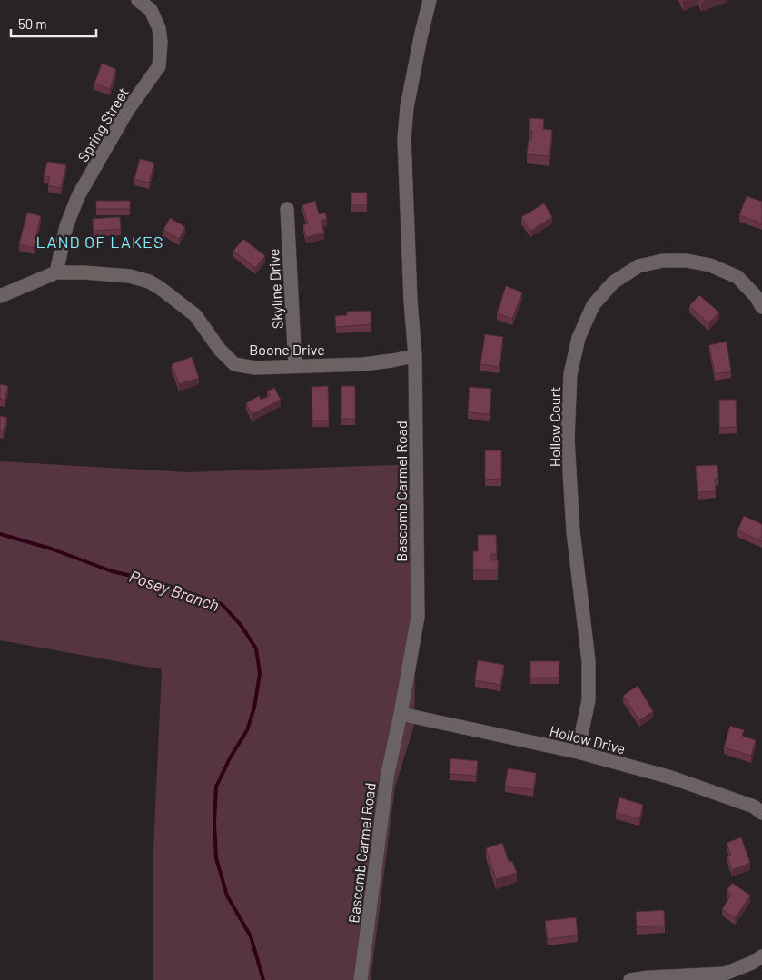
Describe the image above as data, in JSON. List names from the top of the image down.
{
  "streets": {
    "street": [
      "Spring Street",
      "Skyline Drive",
      "Boone Drive",
      "Hollow Court",
      "Bascomb Carmel Road",
      "Hollow Drive"
    ]
  },
  "crossings": [
    ["Spring Street", "Boone Drive"],
    ["Skyline Drive", "Boone Drive"],
    ["Boone Drive", "Bascomb Carmel Road"],
    ["Hollow Court", "Hollow Drive"],
    ["Bascomb Carmel Road", "Hollow Drive"]
  ],
  "districts": ["LAND OF LAKES"],
  "water": ["Posey Branch"],
  "scale_bar": "50 m"
}
